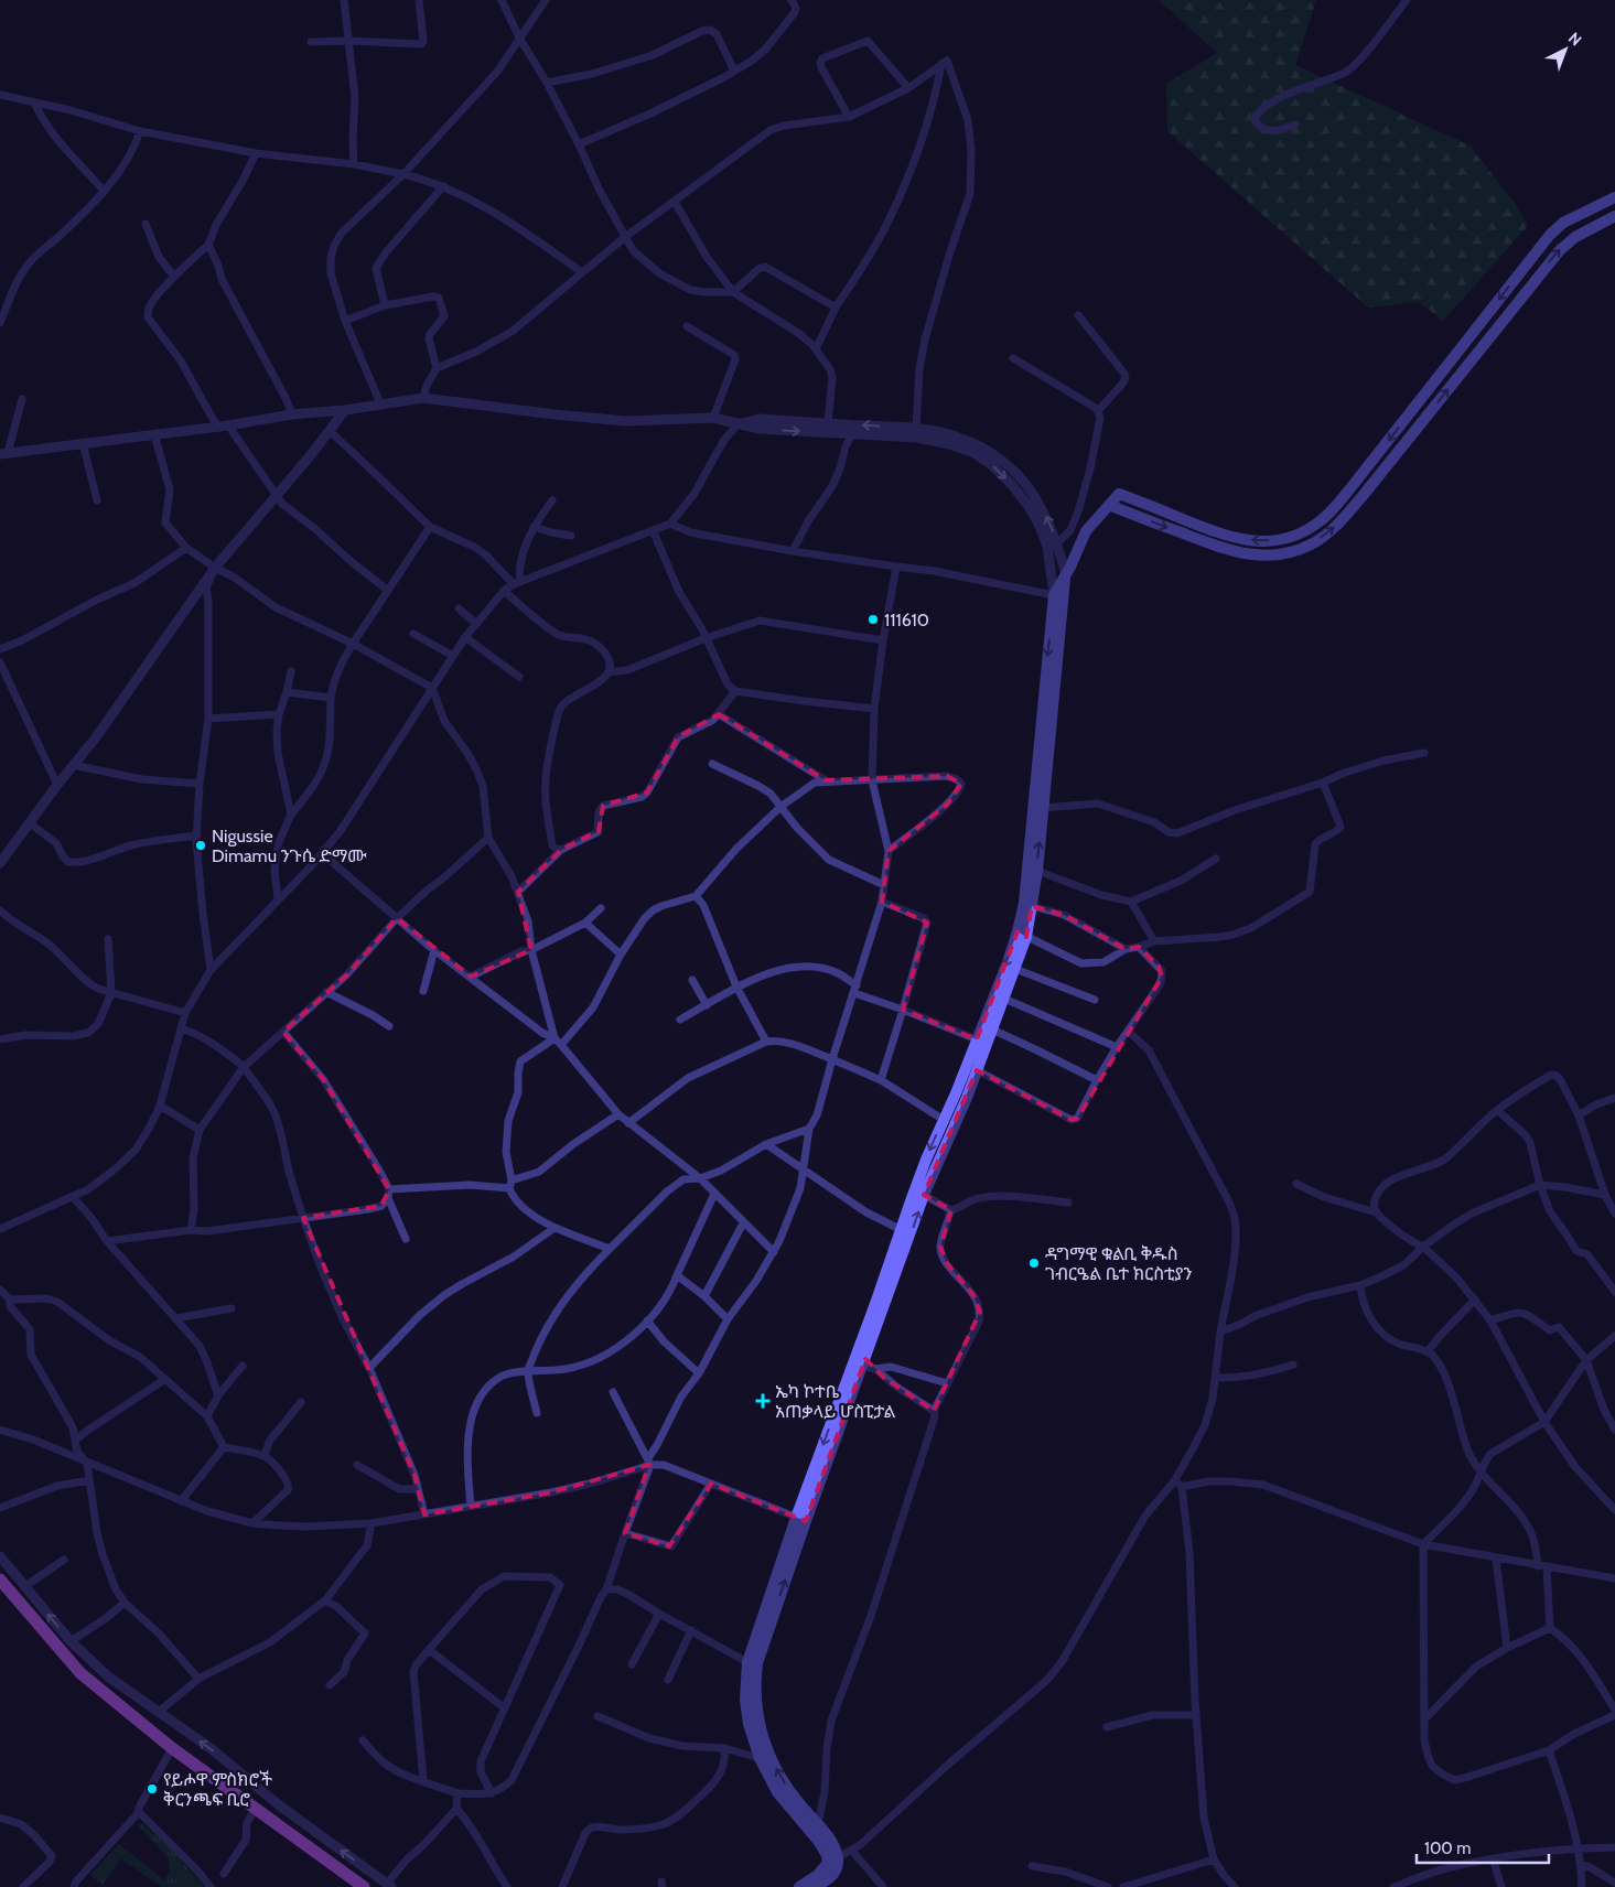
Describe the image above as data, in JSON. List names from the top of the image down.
{
  "places": {
    "other": [
      "111610",
      "Nigussie Dimamu ንጉሴ ድማሙ",
      "ዳግማዊ ቁልቢ ቅዱስ ገብርዔል ቤተ ክርስቲያን",
      "የይሖዋ ምስክሮች ቅርንጫፍ ቢሮ"
    ],
    "health": ["ኤካ ኮተቤ አጠቃላይ ሆስፒታል"]
  },
  "scale_bar": "100 m",
  "north": "top right"
}
